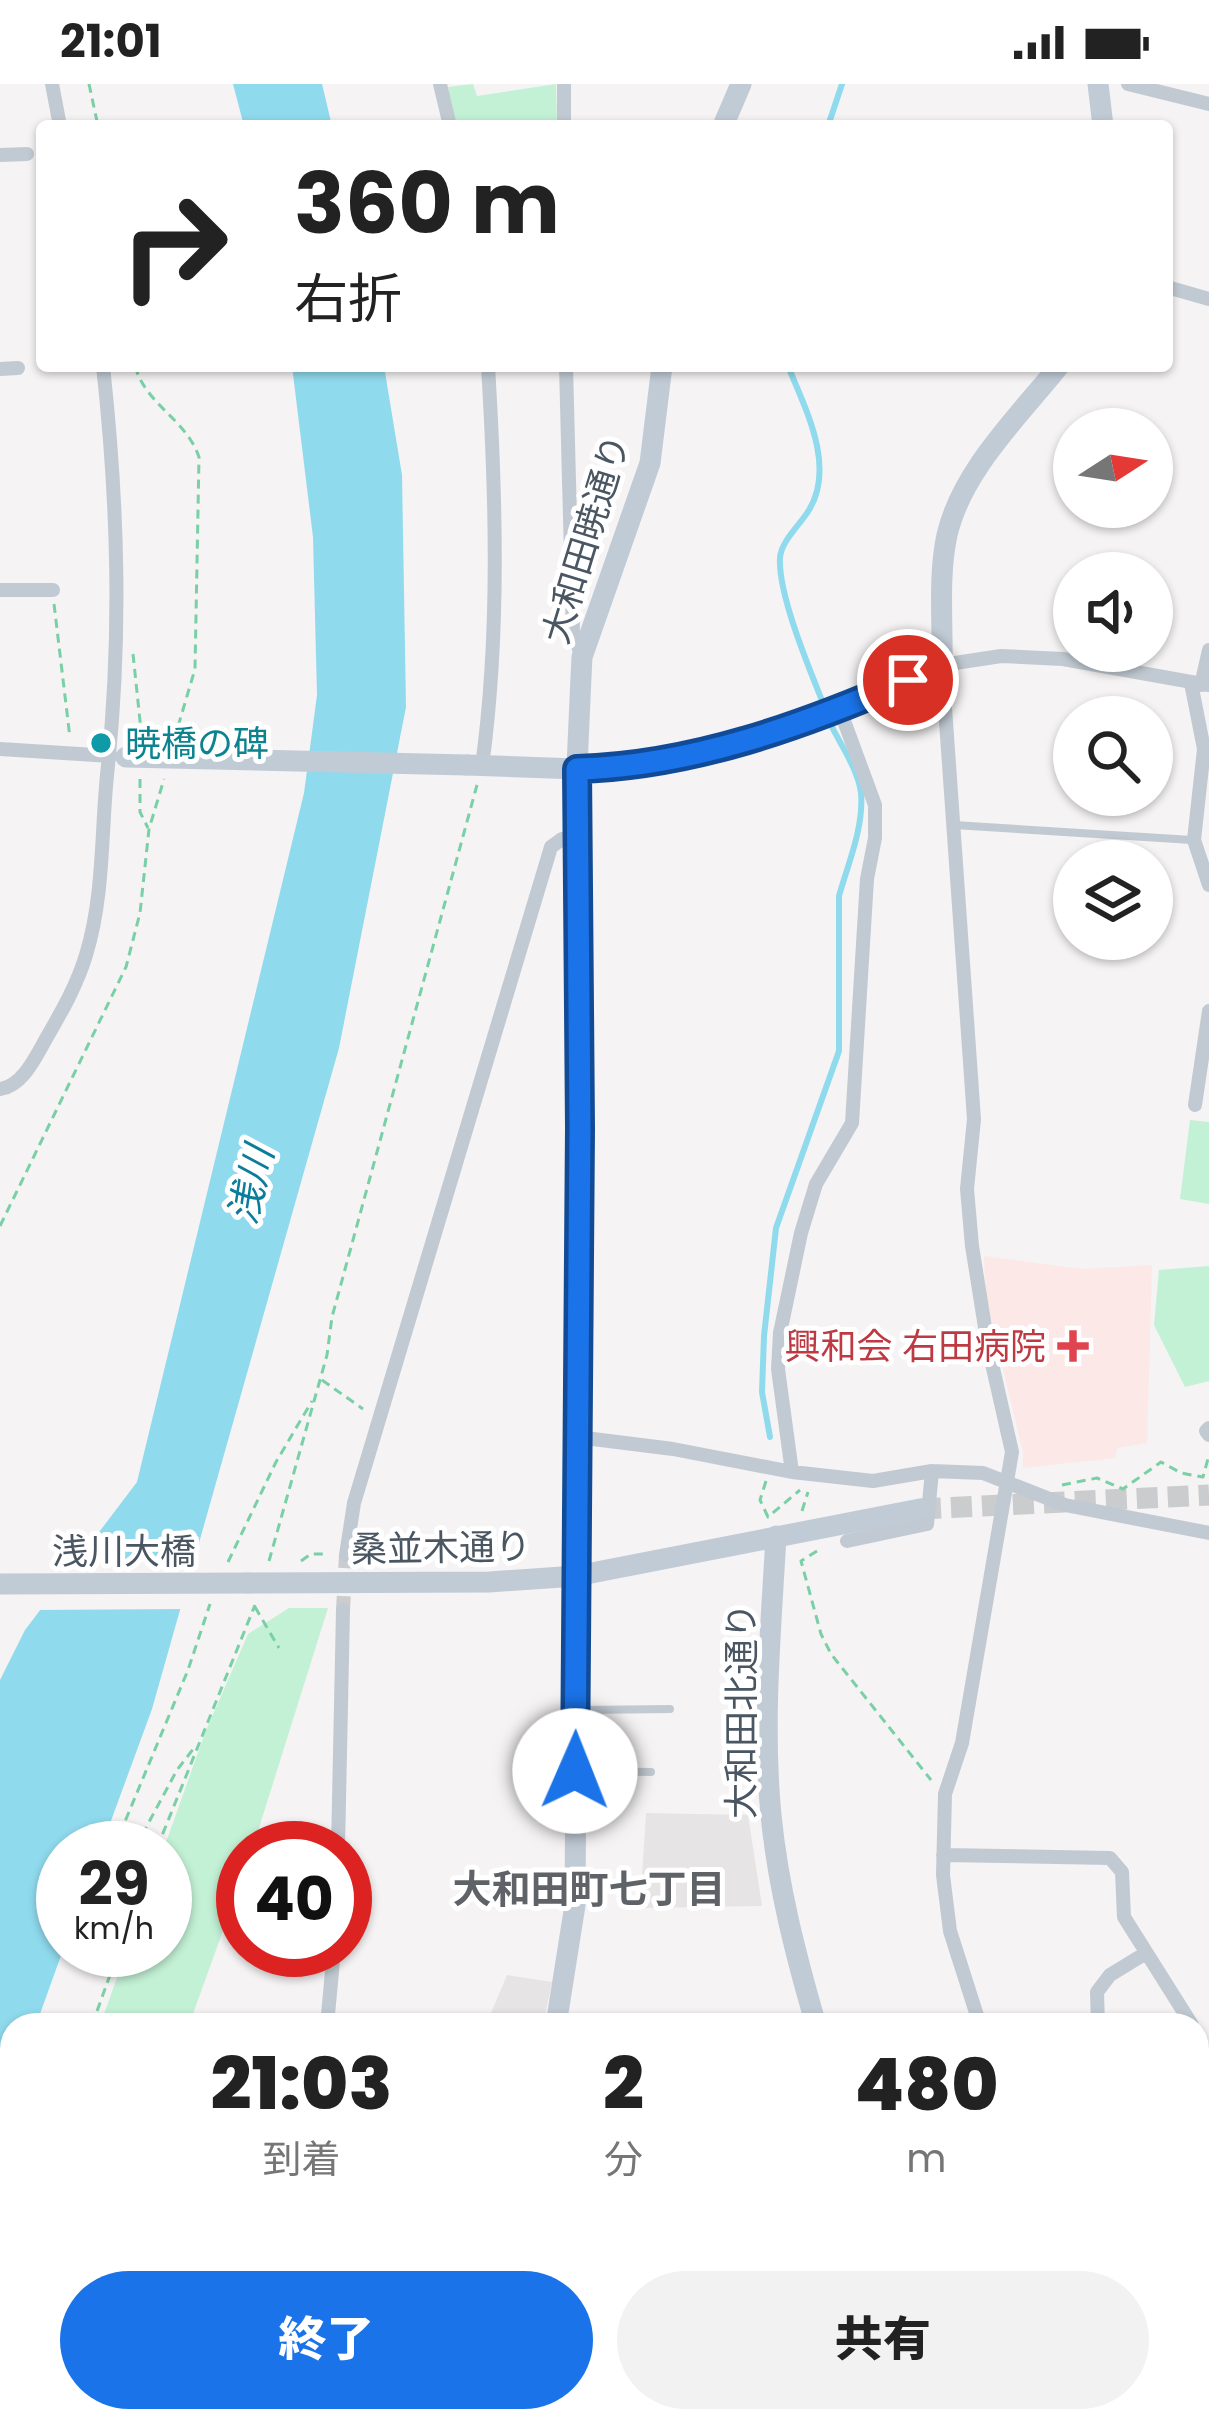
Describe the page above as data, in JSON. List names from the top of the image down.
{
  "streets": {
    "street": [
      "大和田暁通り",
      "桑並木通り",
      "浅川大橋",
      "大和田北通り"
    ]
  },
  "crossings": [
    ["大和田暁通り", "桑並木通り"],
    ["桑並木通り", "浅川大橋"],
    ["桑並木通り", "大和田北通り"]
  ],
  "districts": ["大和田町七丁目"],
  "water": ["浅川"],
  "places": {
    "other": ["暁橋の碑"],
    "health": ["興和会 右田病院"]
  },
  "north": "right",
  "page": {
    "status": "21:01",
    "turn": ["360 m", "右折"],
    "speed": "29 km/h",
    "limit": "40",
    "eta": [
      "21:03",
      "到着",
      "2",
      "分",
      "480",
      "m"
    ],
    "buttons": ["終了", "共有"]
  }
}
